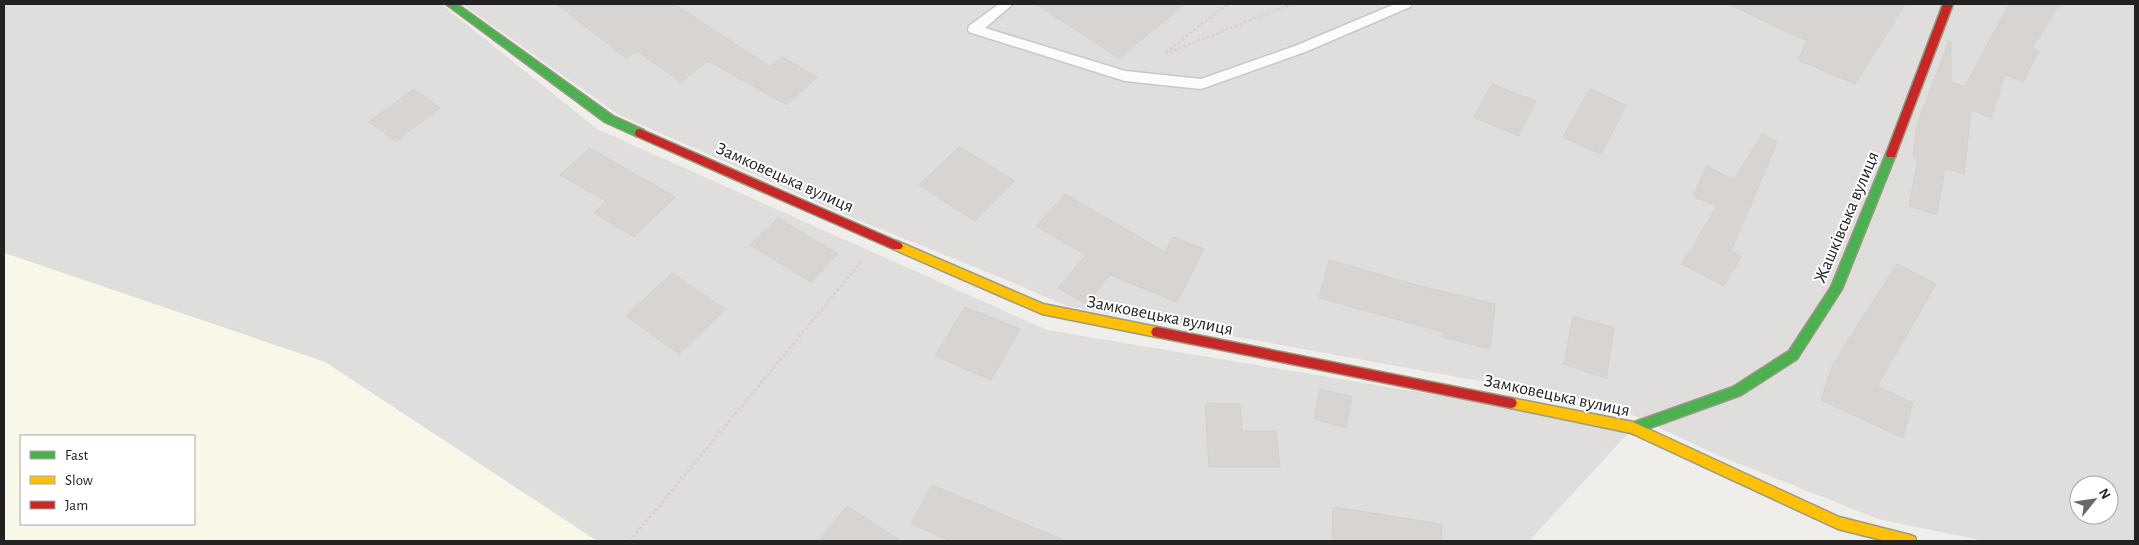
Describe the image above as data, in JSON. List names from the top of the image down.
{
  "streets": {
    "street": ["Замковецька вулиця", "Жашківська вулиця"]
  },
  "crossings": [
    ["Замковецька вулиця", "Жашківська вулиця"]
  ],
  "legend": ["Fast", "Slow", "Jam"],
  "north": "top right"
}
